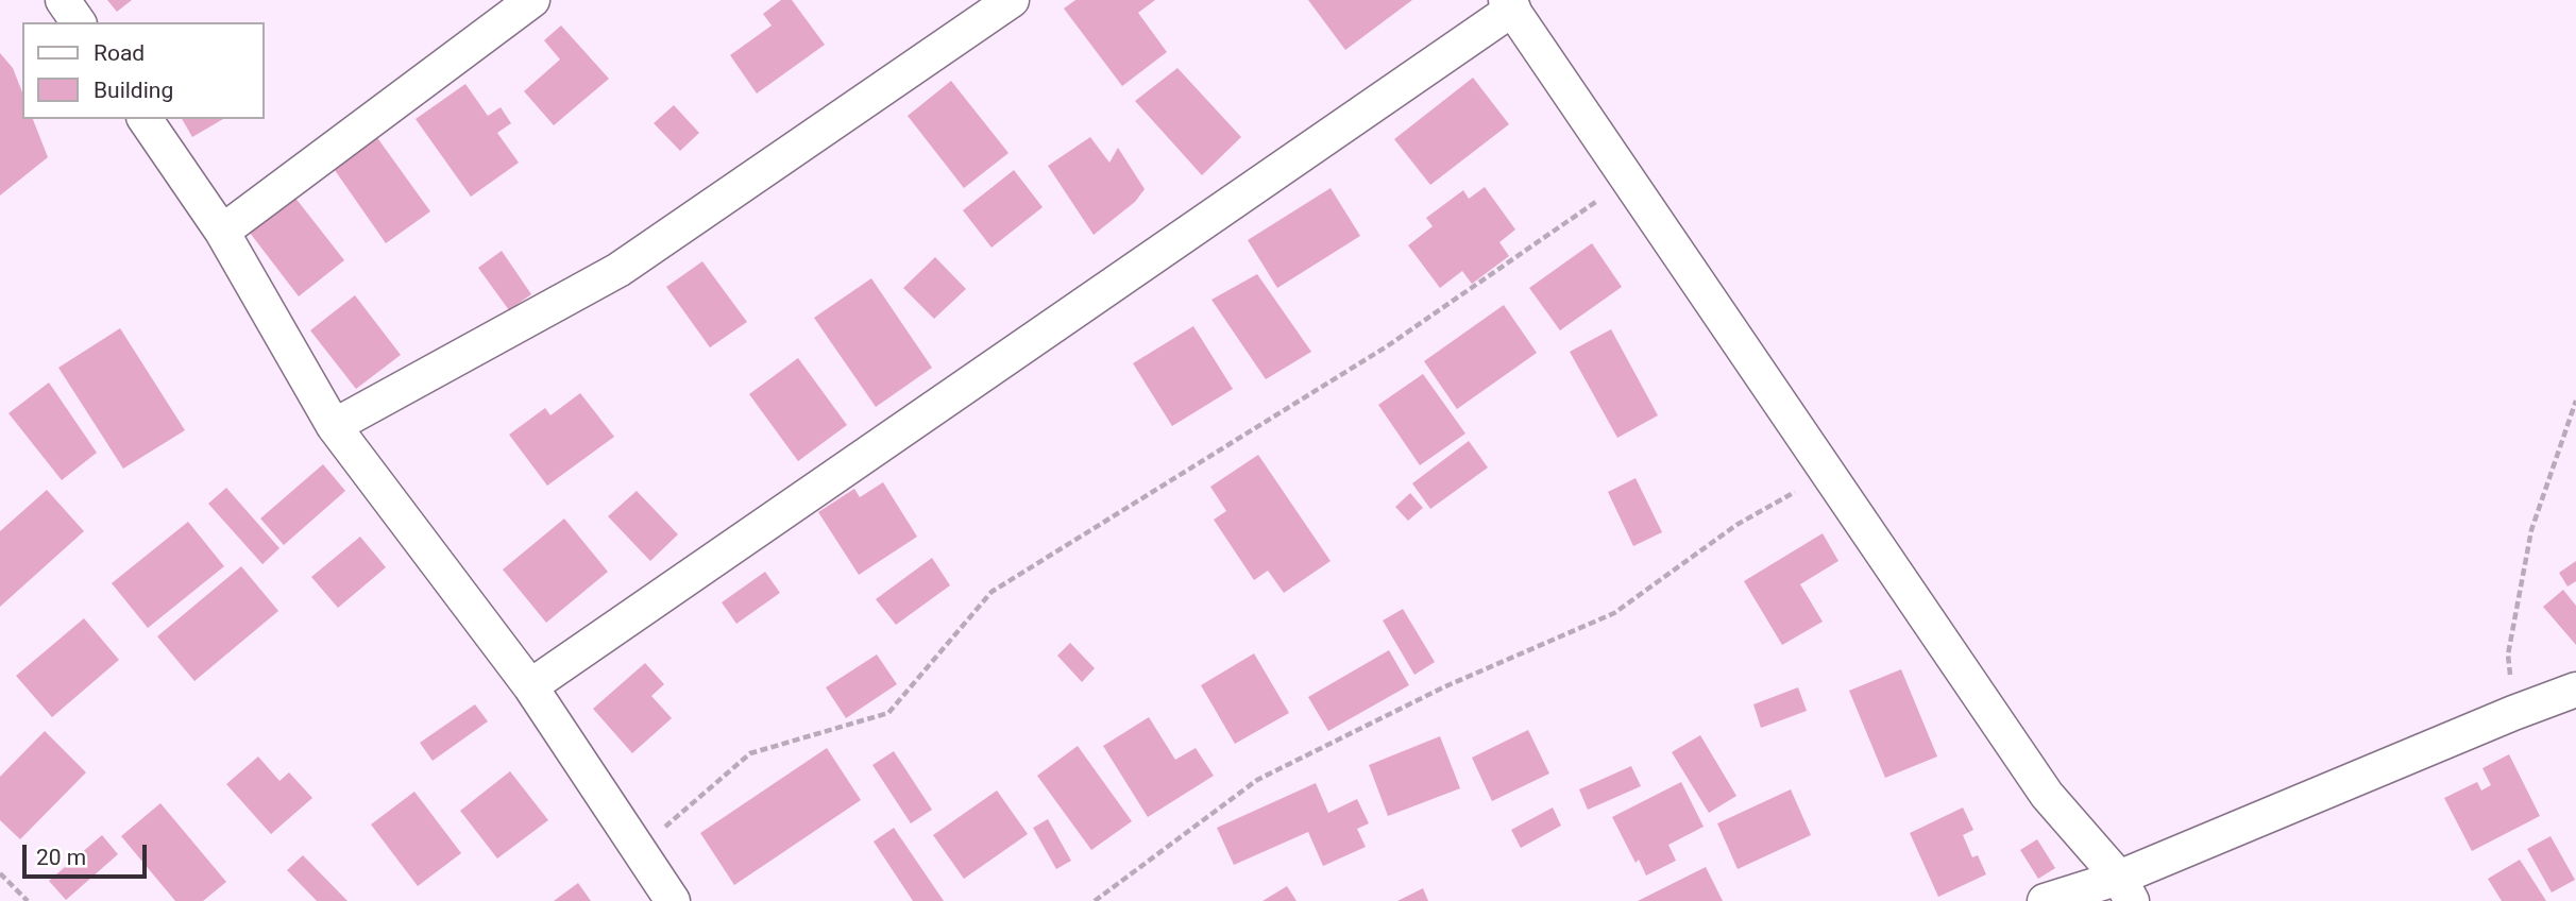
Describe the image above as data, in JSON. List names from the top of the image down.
{
  "legend": ["Road", "Building"],
  "scale_bar": "20 m"
}
